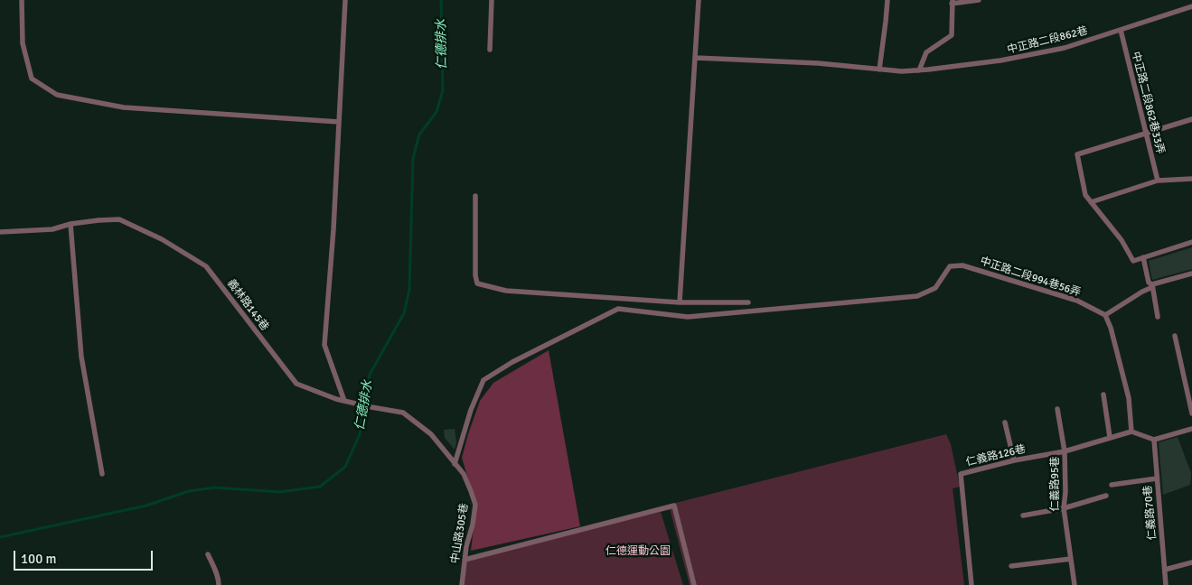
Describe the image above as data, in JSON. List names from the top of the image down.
{
  "streets": {
    "lane": [
      "中正路二段862巷",
      "中正路二段862巷33弄",
      "中正路二段994巷56弄",
      "義林路145巷",
      "仁義路126巷",
      "仁義路95巷",
      "仁義路70巷",
      "中山路305巷"
    ]
  },
  "crossings": [
    ["中正路二段862巷", "中正路二段862巷33弄"],
    ["中正路二段994巷56弄", "義林路145巷"],
    ["中正路二段994巷56弄", "中山路305巷"],
    ["義林路145巷", "中山路305巷"],
    ["仁義路126巷", "仁義路95巷"]
  ],
  "water": ["仁德排水"],
  "parks": ["仁德運動公園"],
  "scale_bar": "100 m"
}
